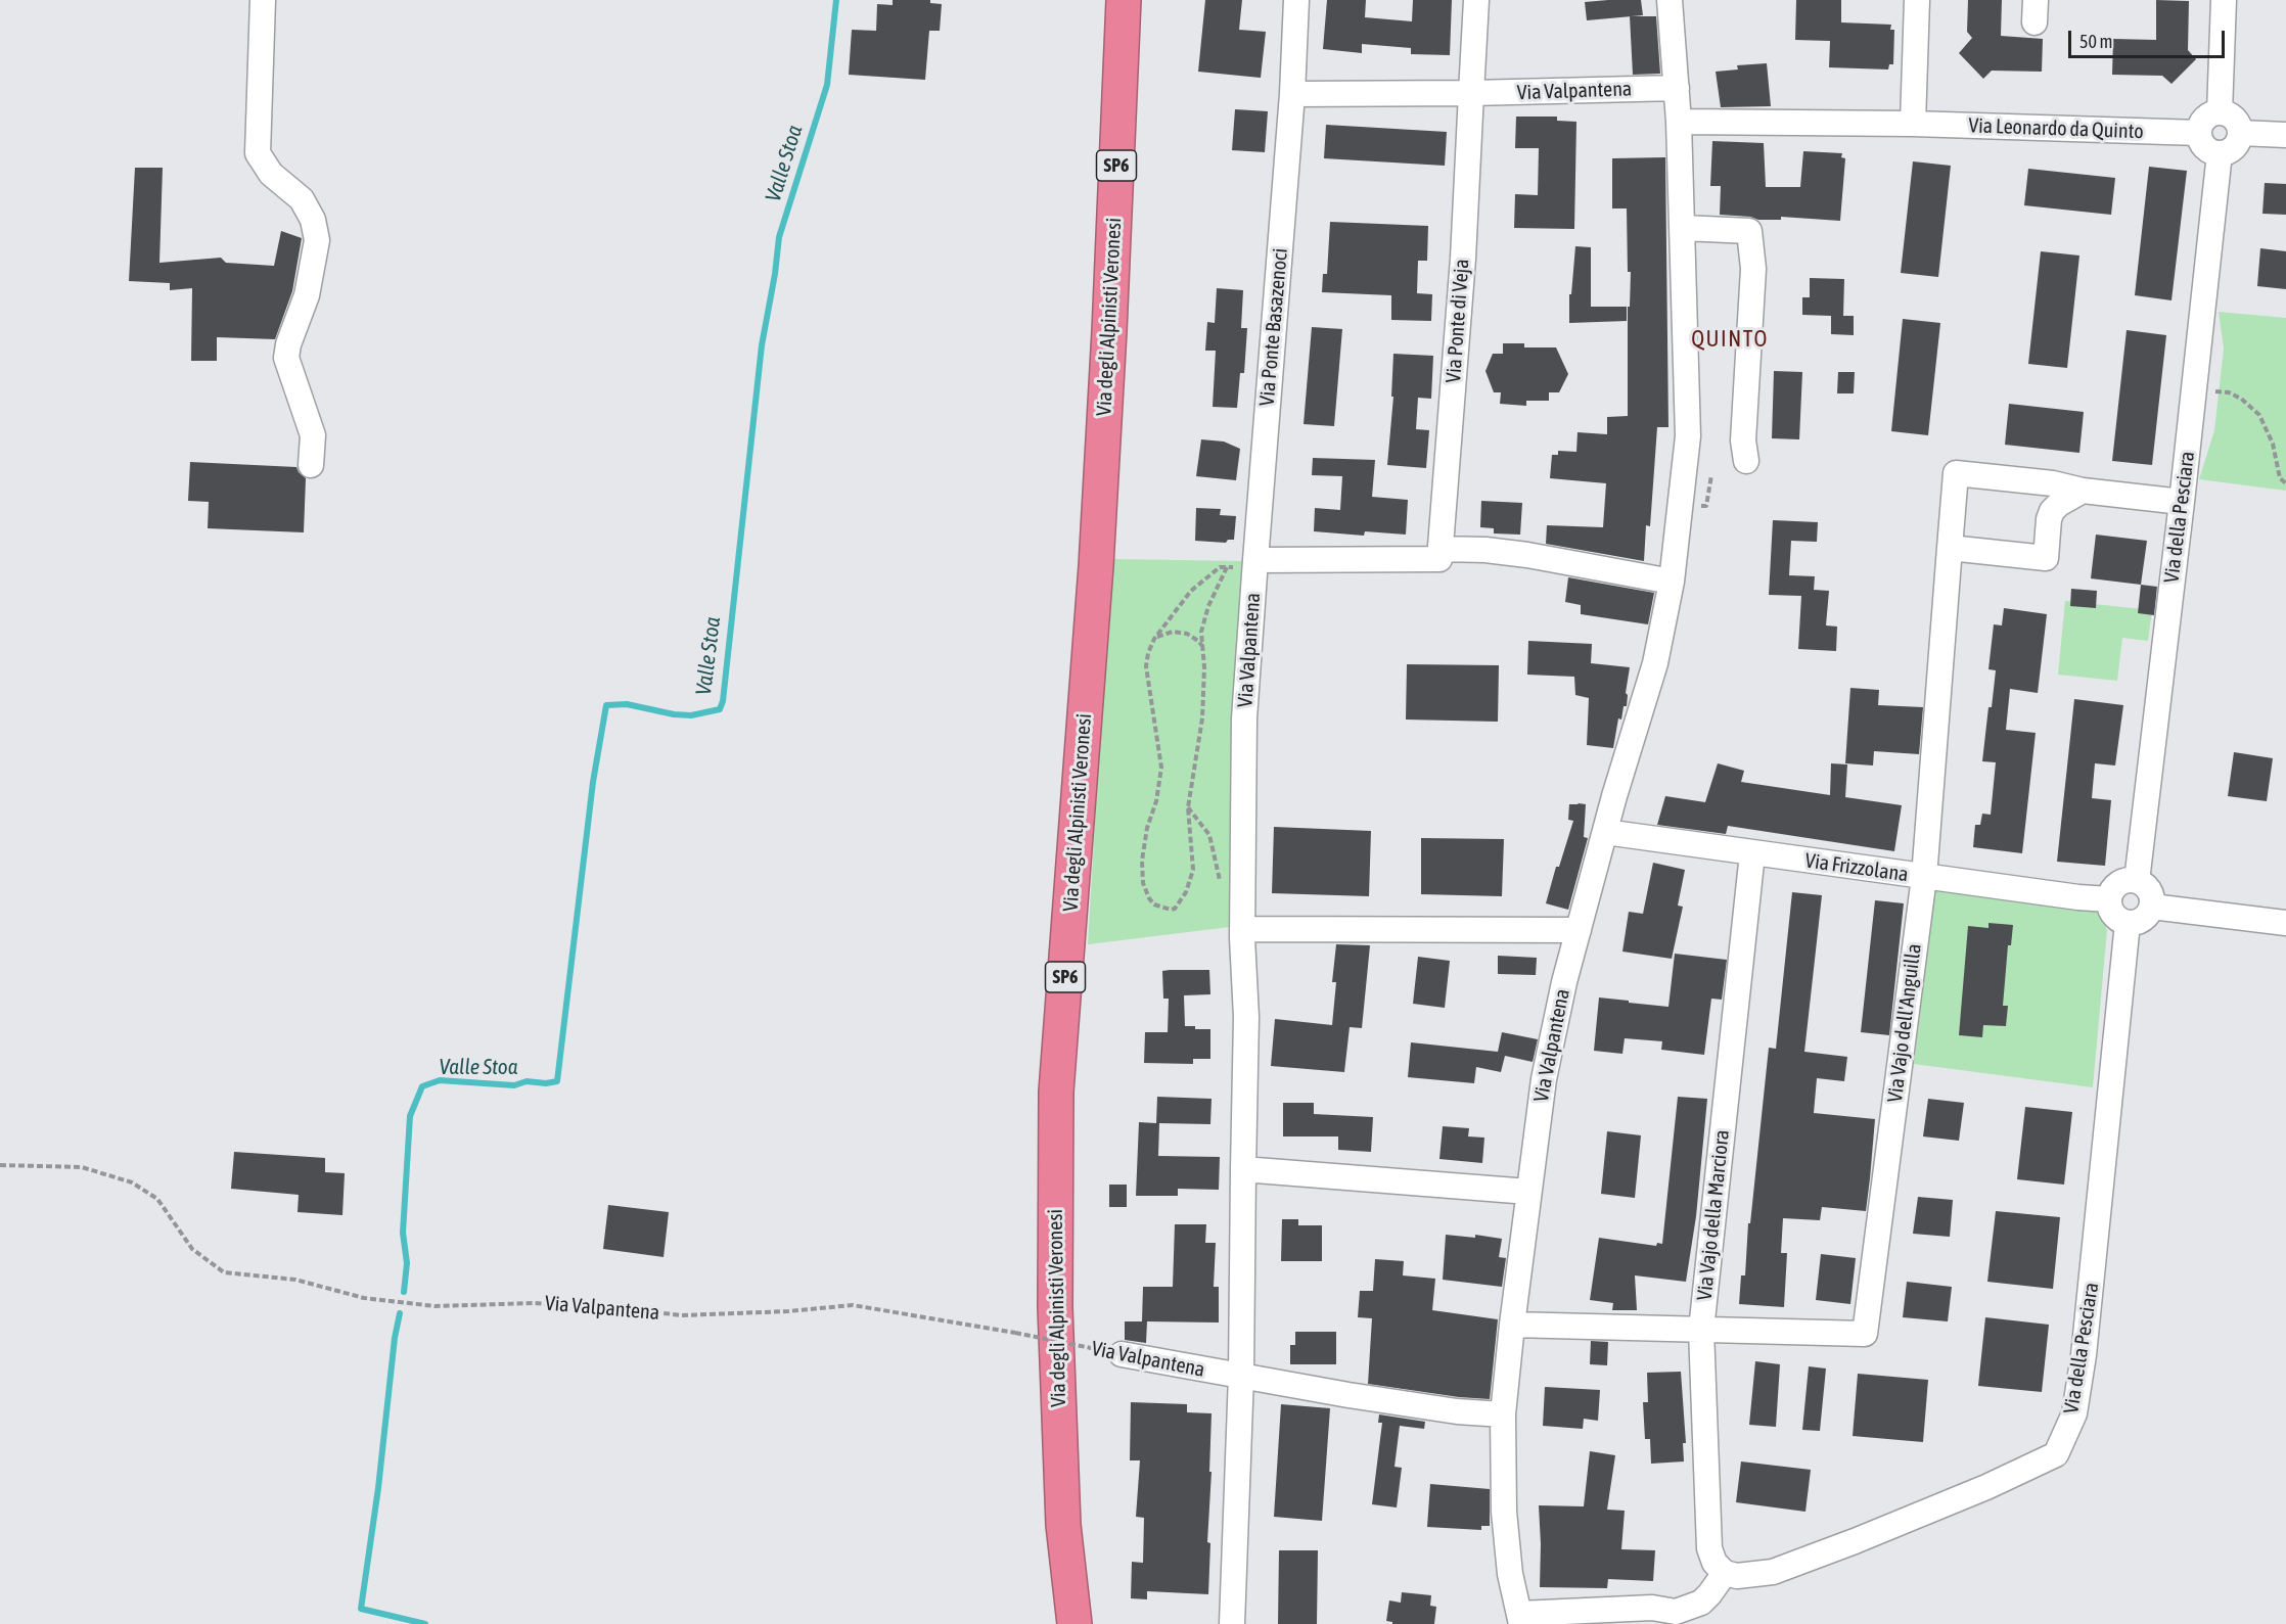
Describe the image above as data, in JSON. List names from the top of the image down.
{
  "streets": {
    "highway": ["SP6", "Via degli Alpinisti Veronesi"],
    "street": [
      "Via Valpantena",
      "Via Leonardo da Quinto",
      "Via Ponte di Veja",
      "Via Ponte Basazenoci",
      "Via della Pesciara",
      "Via Frizzolana",
      "Via Vajo dell'Anguilla",
      "Via Vajo della Marciora"
    ]
  },
  "crossings": [
    ["Via Valpantena", "Via Leonardo da Quinto"],
    ["Via Valpantena", "Via Ponte di Veja"],
    ["Via Valpantena", "Via Ponte Basazenoci"],
    ["Via Valpantena", "Via Frizzolana"],
    ["Via Leonardo da Quinto", "Via della Pesciara"],
    ["Via della Pesciara", "Via Frizzolana"],
    ["Via della Pesciara", "Via Vajo dell'Anguilla"],
    ["Via della Pesciara", "Via Vajo della Marciora"],
    ["Via Frizzolana", "Via Vajo dell'Anguilla"],
    ["Via Frizzolana", "Via Vajo della Marciora"],
    ["Via Vajo dell'Anguilla", "Via Vajo della Marciora"]
  ],
  "districts": ["QUINTO"],
  "water": ["Valle Stoa"],
  "scale_bar": "50 m"
}
